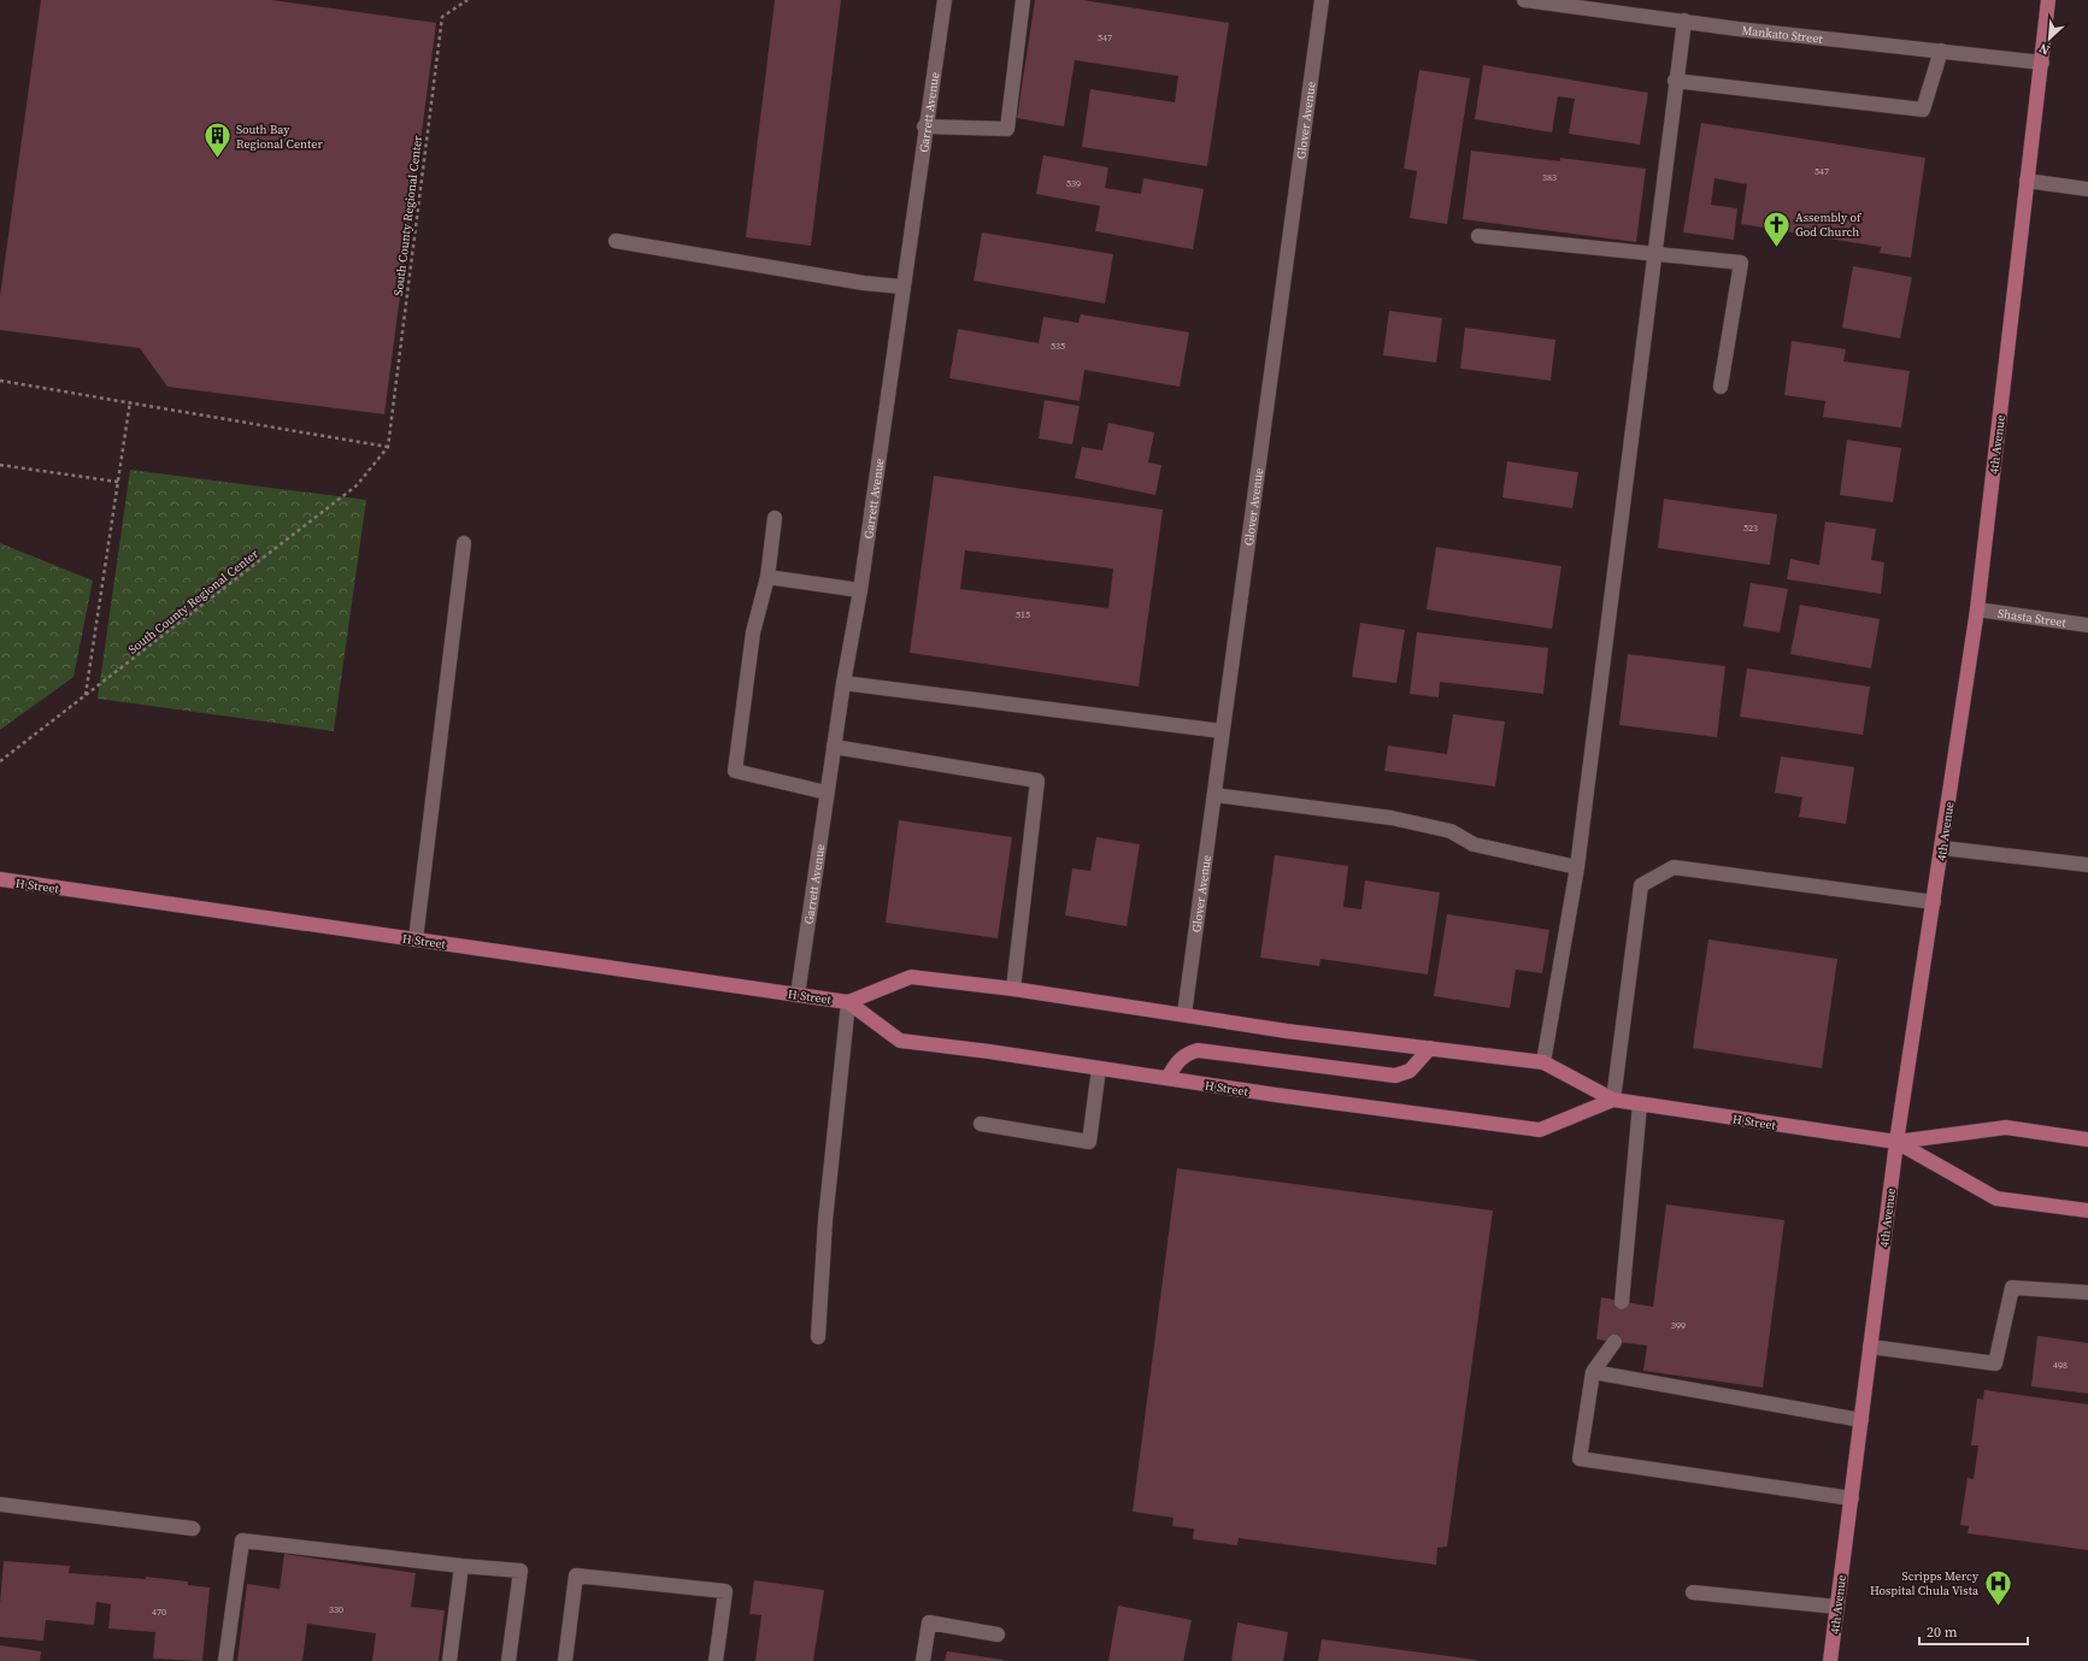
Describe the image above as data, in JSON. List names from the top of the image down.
{
  "streets": {
    "main road": ["4th Avenue", "H Street"],
    "street": [
      "Mankato Street",
      "Garrett Avenue",
      "Glover Avenue",
      "Shasta Street"
    ],
    "path": ["South County Regional Center"]
  },
  "crossings": [
    ["Mankato Street", "4th Avenue"],
    ["Garrett Avenue", "H Street"],
    ["Glover Avenue", "H Street"],
    ["4th Avenue", "Shasta Street"],
    ["4th Avenue", "H Street"]
  ],
  "places": {
    "building": ["South Bay Regional Center"],
    "church": ["Assembly of God Church"],
    "hospital": ["Scripps Mercy Hospital Chula Vista"]
  },
  "house_numbers": [
    "547",
    "547",
    "383",
    "539",
    "535",
    "523",
    "515",
    "399",
    "498",
    "330",
    "470"
  ],
  "scale_bar": "20 m",
  "north": "bottom left"
}
